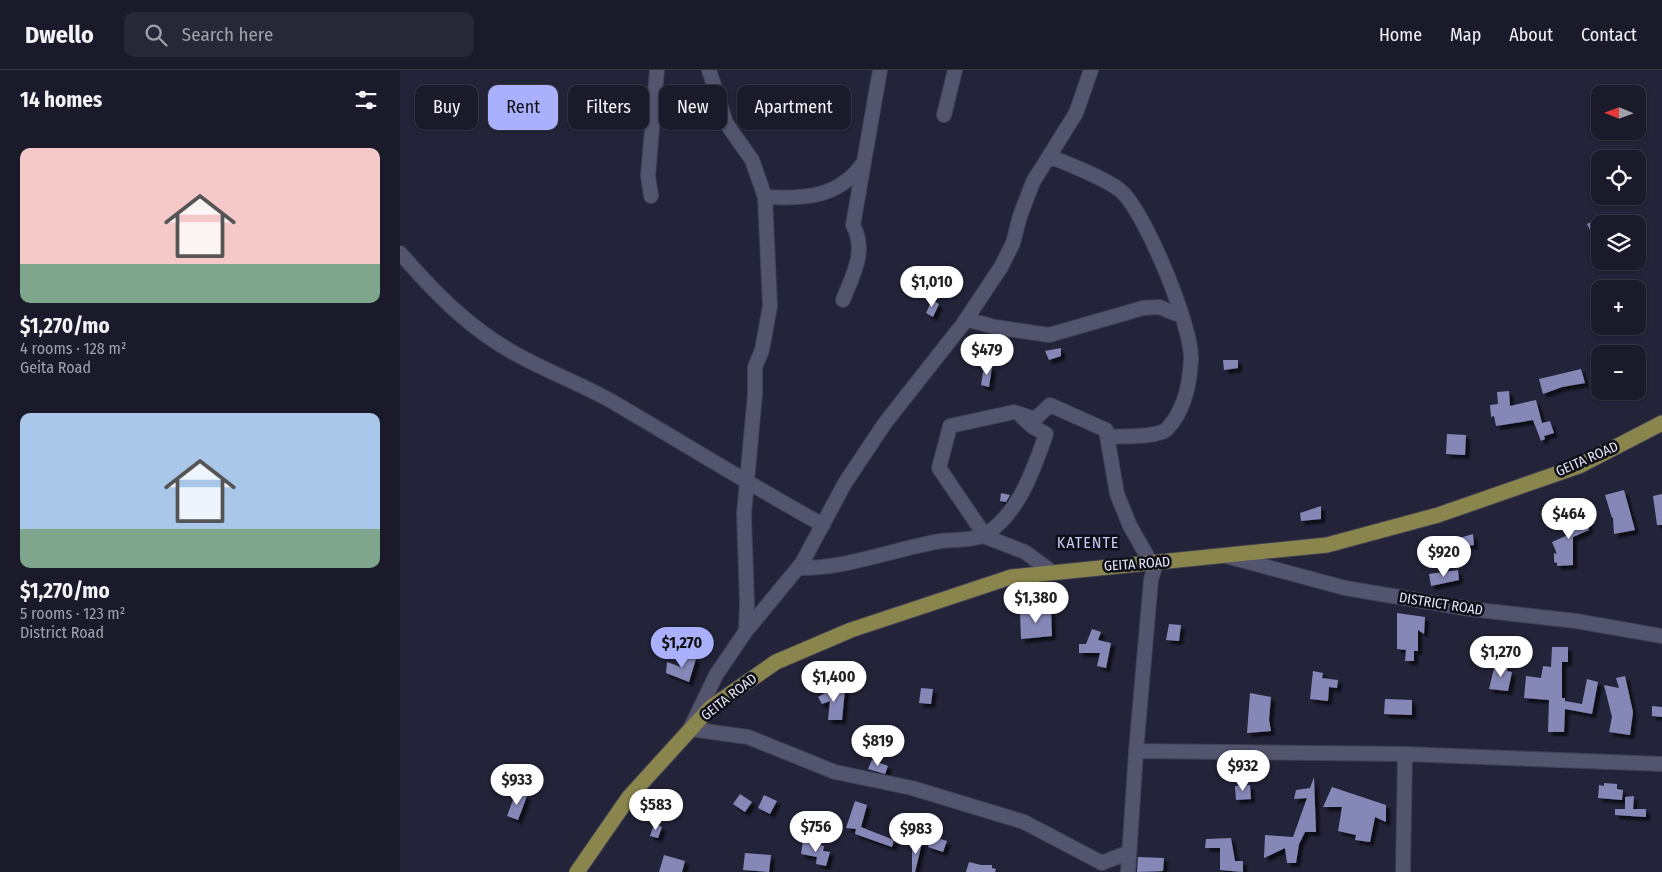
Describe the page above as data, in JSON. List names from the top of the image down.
{
  "streets": {
    "main road": ["GEITA ROAD"],
    "street": ["DISTRICT ROAD"]
  },
  "crossings": [
    ["GEITA ROAD", "DISTRICT ROAD"]
  ],
  "districts": ["KATENTE"],
  "north": "left",
  "page": {
    "header": "Dwello",
    "search": "Search here",
    "nav": [
      "Home",
      "Map",
      "About",
      "Contact"
    ],
    "heading": "14 homes",
    "map_buttons": ["+", "−"],
    "chip": [
      "Buy",
      "Rent",
      "Filters",
      "New",
      "Apartment"
    ],
    "list": [
      {
        "name": "$1,270/mo",
        "note": "4 rooms · 128 m² · Geita Road"
      },
      {
        "name": "$1,270/mo",
        "note": "5 rooms · 123 m² · District Road"
      }
    ],
    "price": [
      "$1,010",
      "$479",
      "$464",
      "$920",
      "$1,380",
      "$1,270",
      "$1,270",
      "$1,400",
      "$819",
      "$932",
      "$933",
      "$583",
      "$756",
      "$983"
    ]
  }
}
